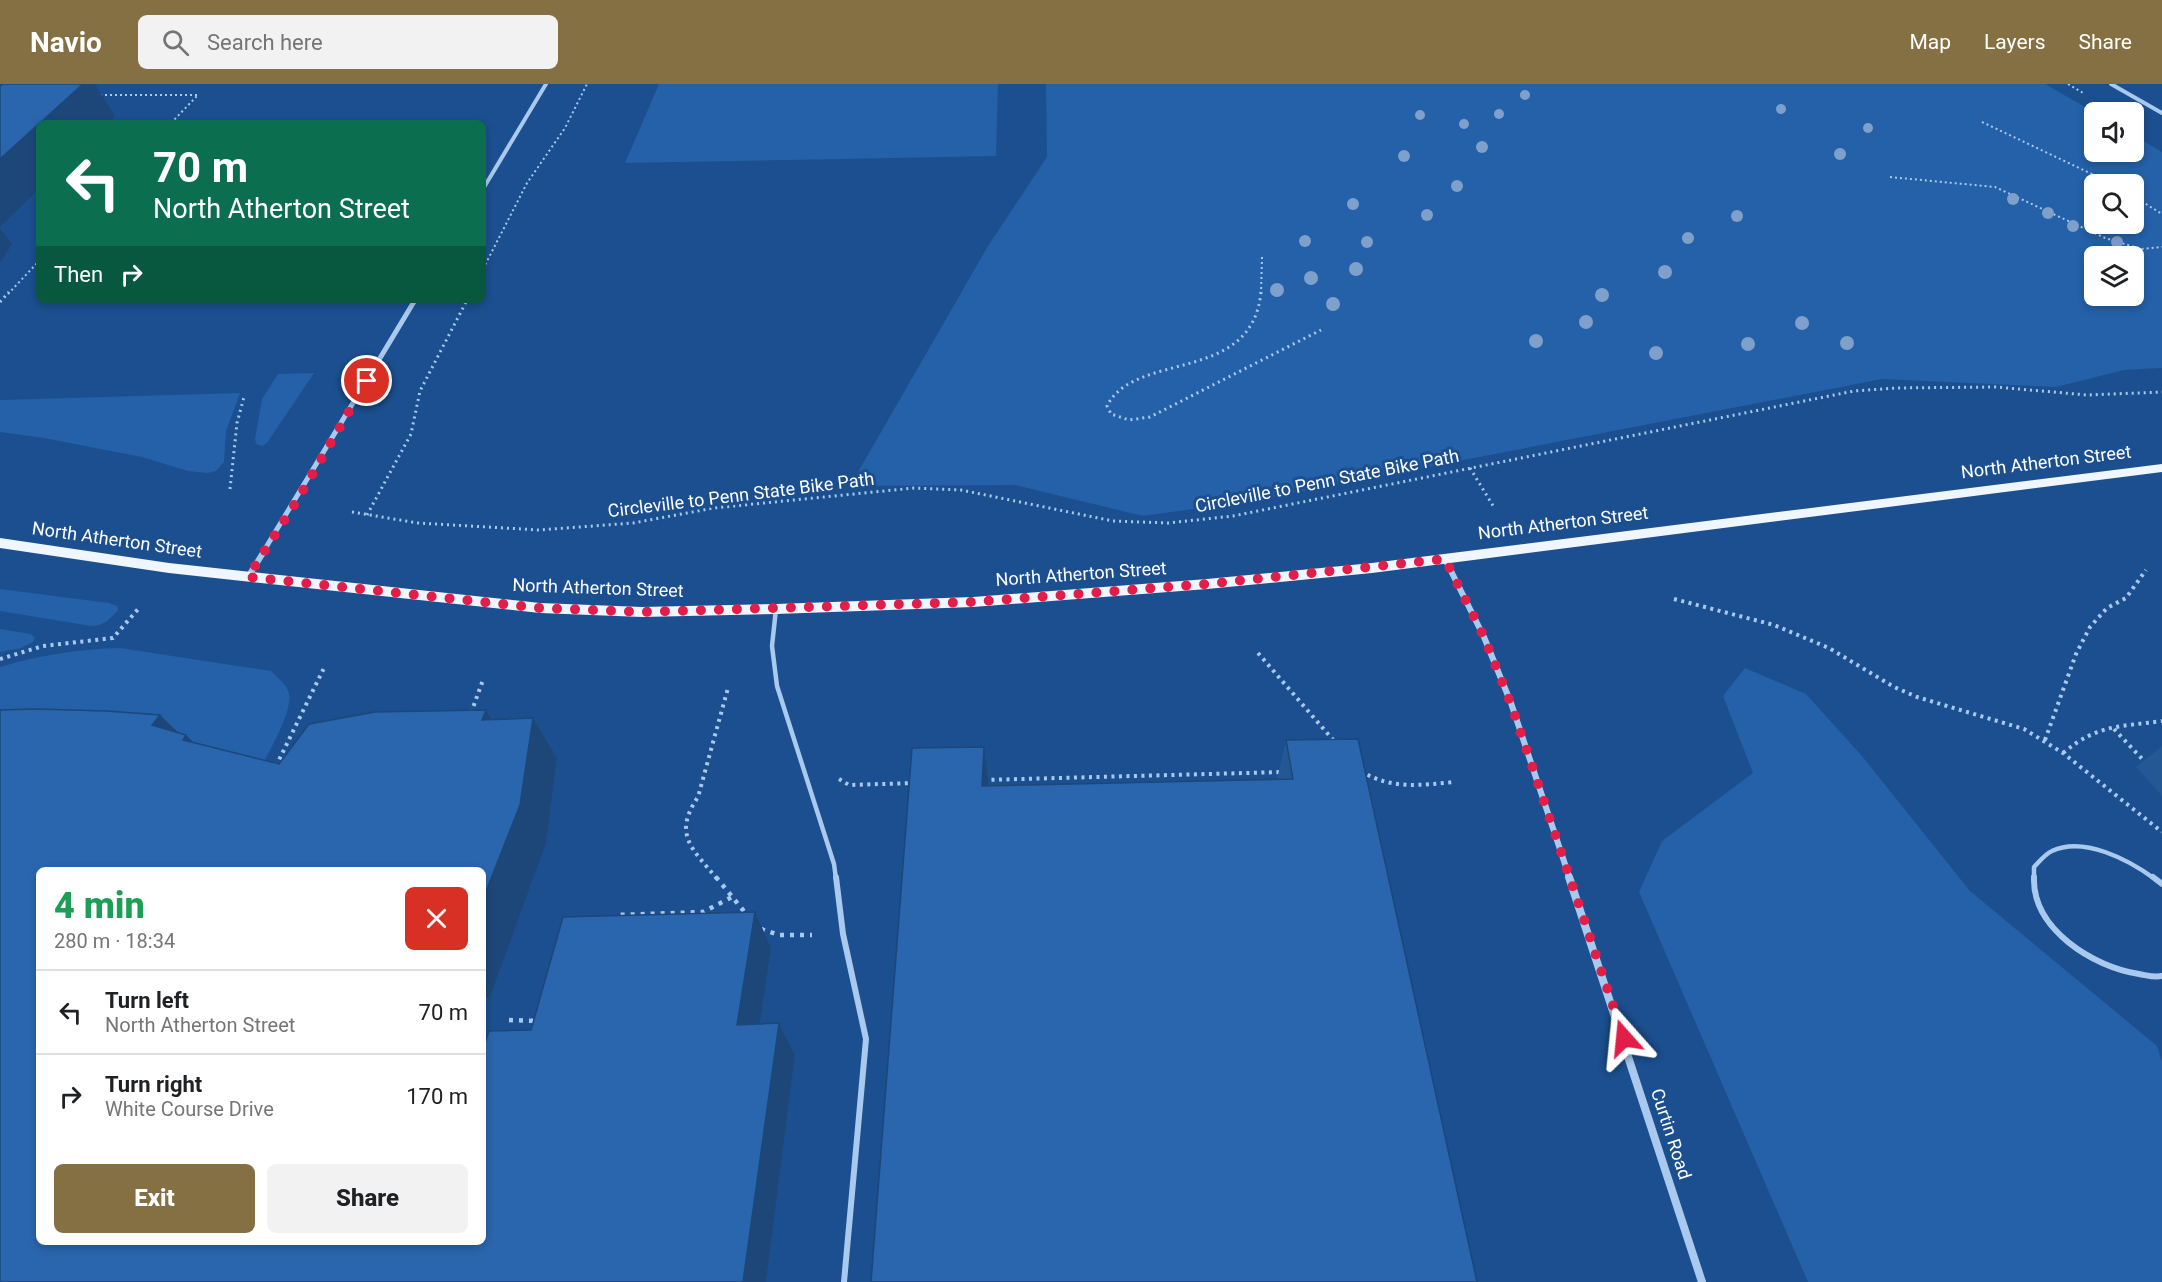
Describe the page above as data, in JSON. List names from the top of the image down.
{
  "streets": {
    "main road": ["North Atherton Street"],
    "street": ["Curtin Road"],
    "path": ["Circleville to Penn State Bike Path"]
  },
  "crossings": [
    ["North Atherton Street", "Curtin Road"]
  ],
  "page": {
    "header": "Navio",
    "search": "Search here",
    "nav": ["Map", "Layers", "Share"],
    "turn": ["70 m", "North Atherton Street"],
    "then": "Then",
    "heading": ["4 min", "280 m · 18:34"],
    "list": [
      {
        "name": "Turn left",
        "note": "North Atherton Street",
        "value": "70 m"
      },
      {
        "name": "Turn right",
        "note": "White Course Drive",
        "value": "170 m"
      }
    ],
    "buttons": ["Exit", "Share"]
  }
}
